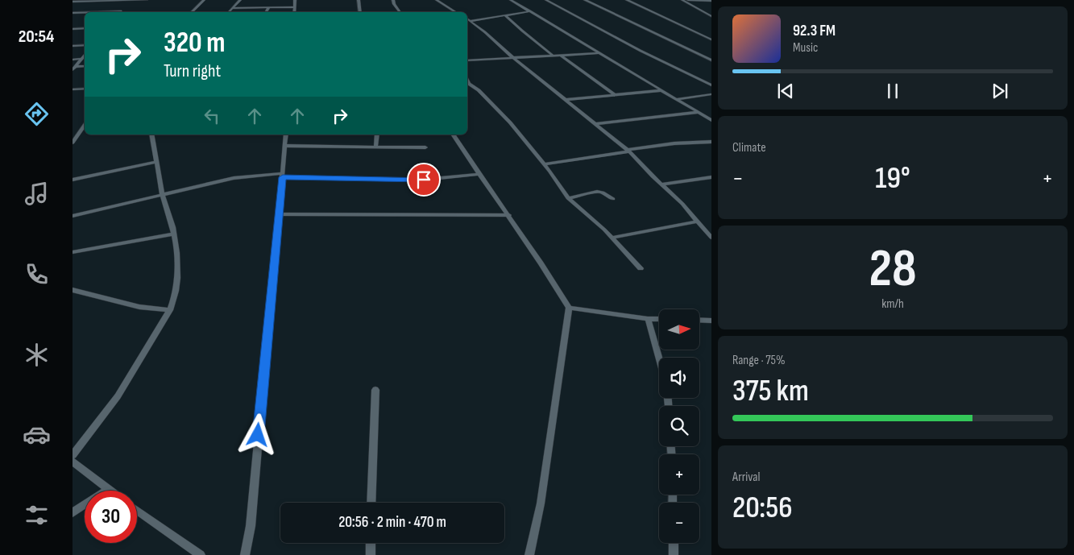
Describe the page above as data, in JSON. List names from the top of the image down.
{
  "north": "right",
  "page": {
    "tabs": "20:54",
    "turn": ["320 m", "Turn right"],
    "song": ["92.3 FM", "Music"],
    "tile": [
      "Climate",
      ["28", "km/h"],
      ["Range · 75%", "375 km"],
      ["Arrival", "20:56"]
    ],
    "heat": ["−", "19°", "+"],
    "map_buttons": ["+", "−"],
    "limit": "30",
    "trip": "20:56 · 2 min · 470 m"
  }
}
